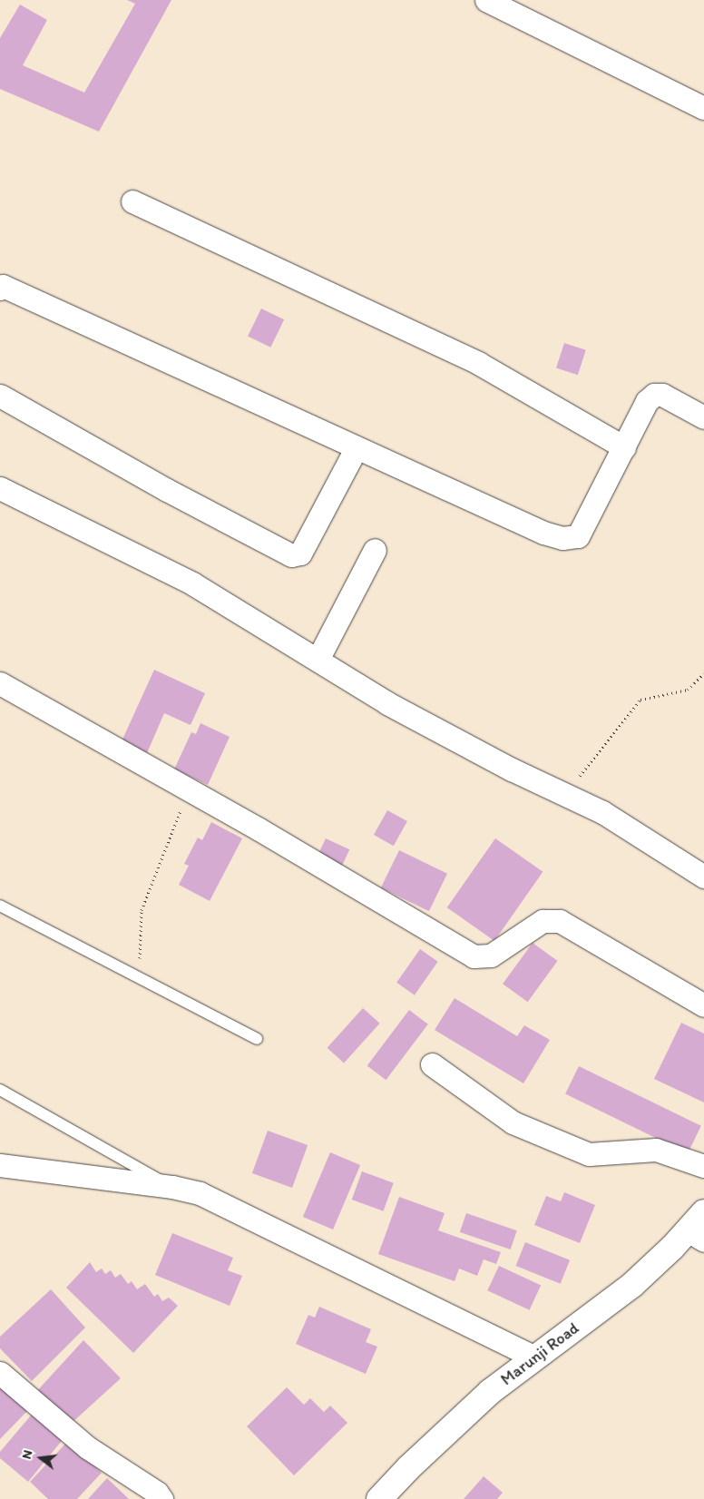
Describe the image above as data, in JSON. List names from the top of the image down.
{
  "streets": {
    "street": ["Marunji Road"]
  },
  "north": "left"
}
